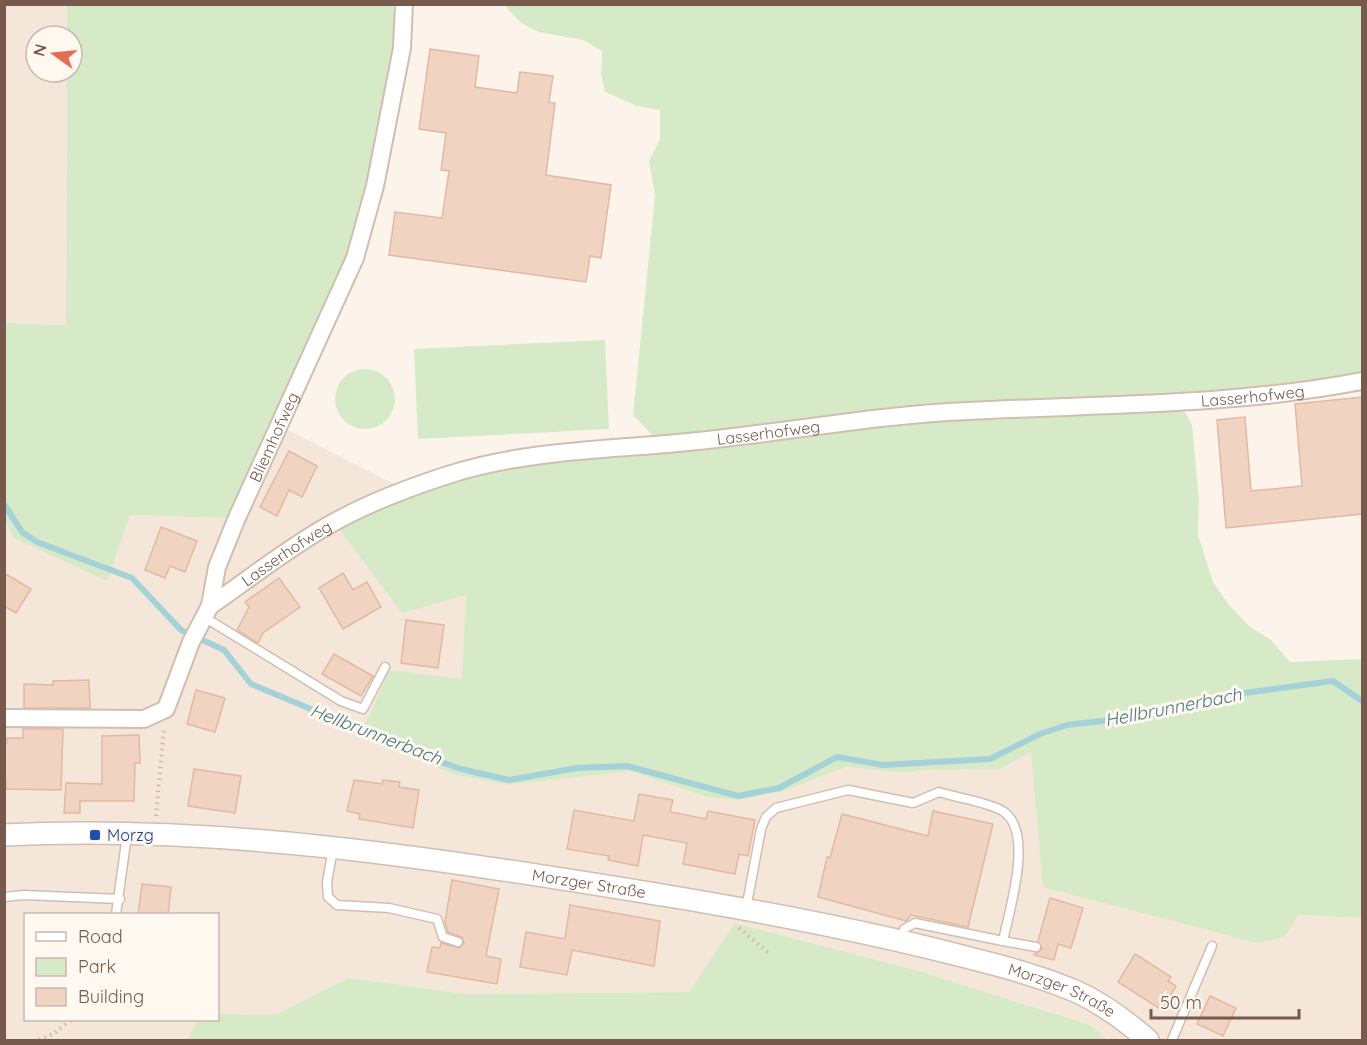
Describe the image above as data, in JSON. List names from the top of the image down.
{
  "streets": {
    "street": ["Lasserhofweg", "Bliemhofweg", "Morzger Straße"]
  },
  "crossings": [
    ["Lasserhofweg", "Bliemhofweg"]
  ],
  "water": ["Hellbrunnerbach"],
  "places": {
    "transit": ["Morzg"]
  },
  "legend": ["Road", "Park", "Building"],
  "scale_bar": "50 m",
  "north": "left"
}
